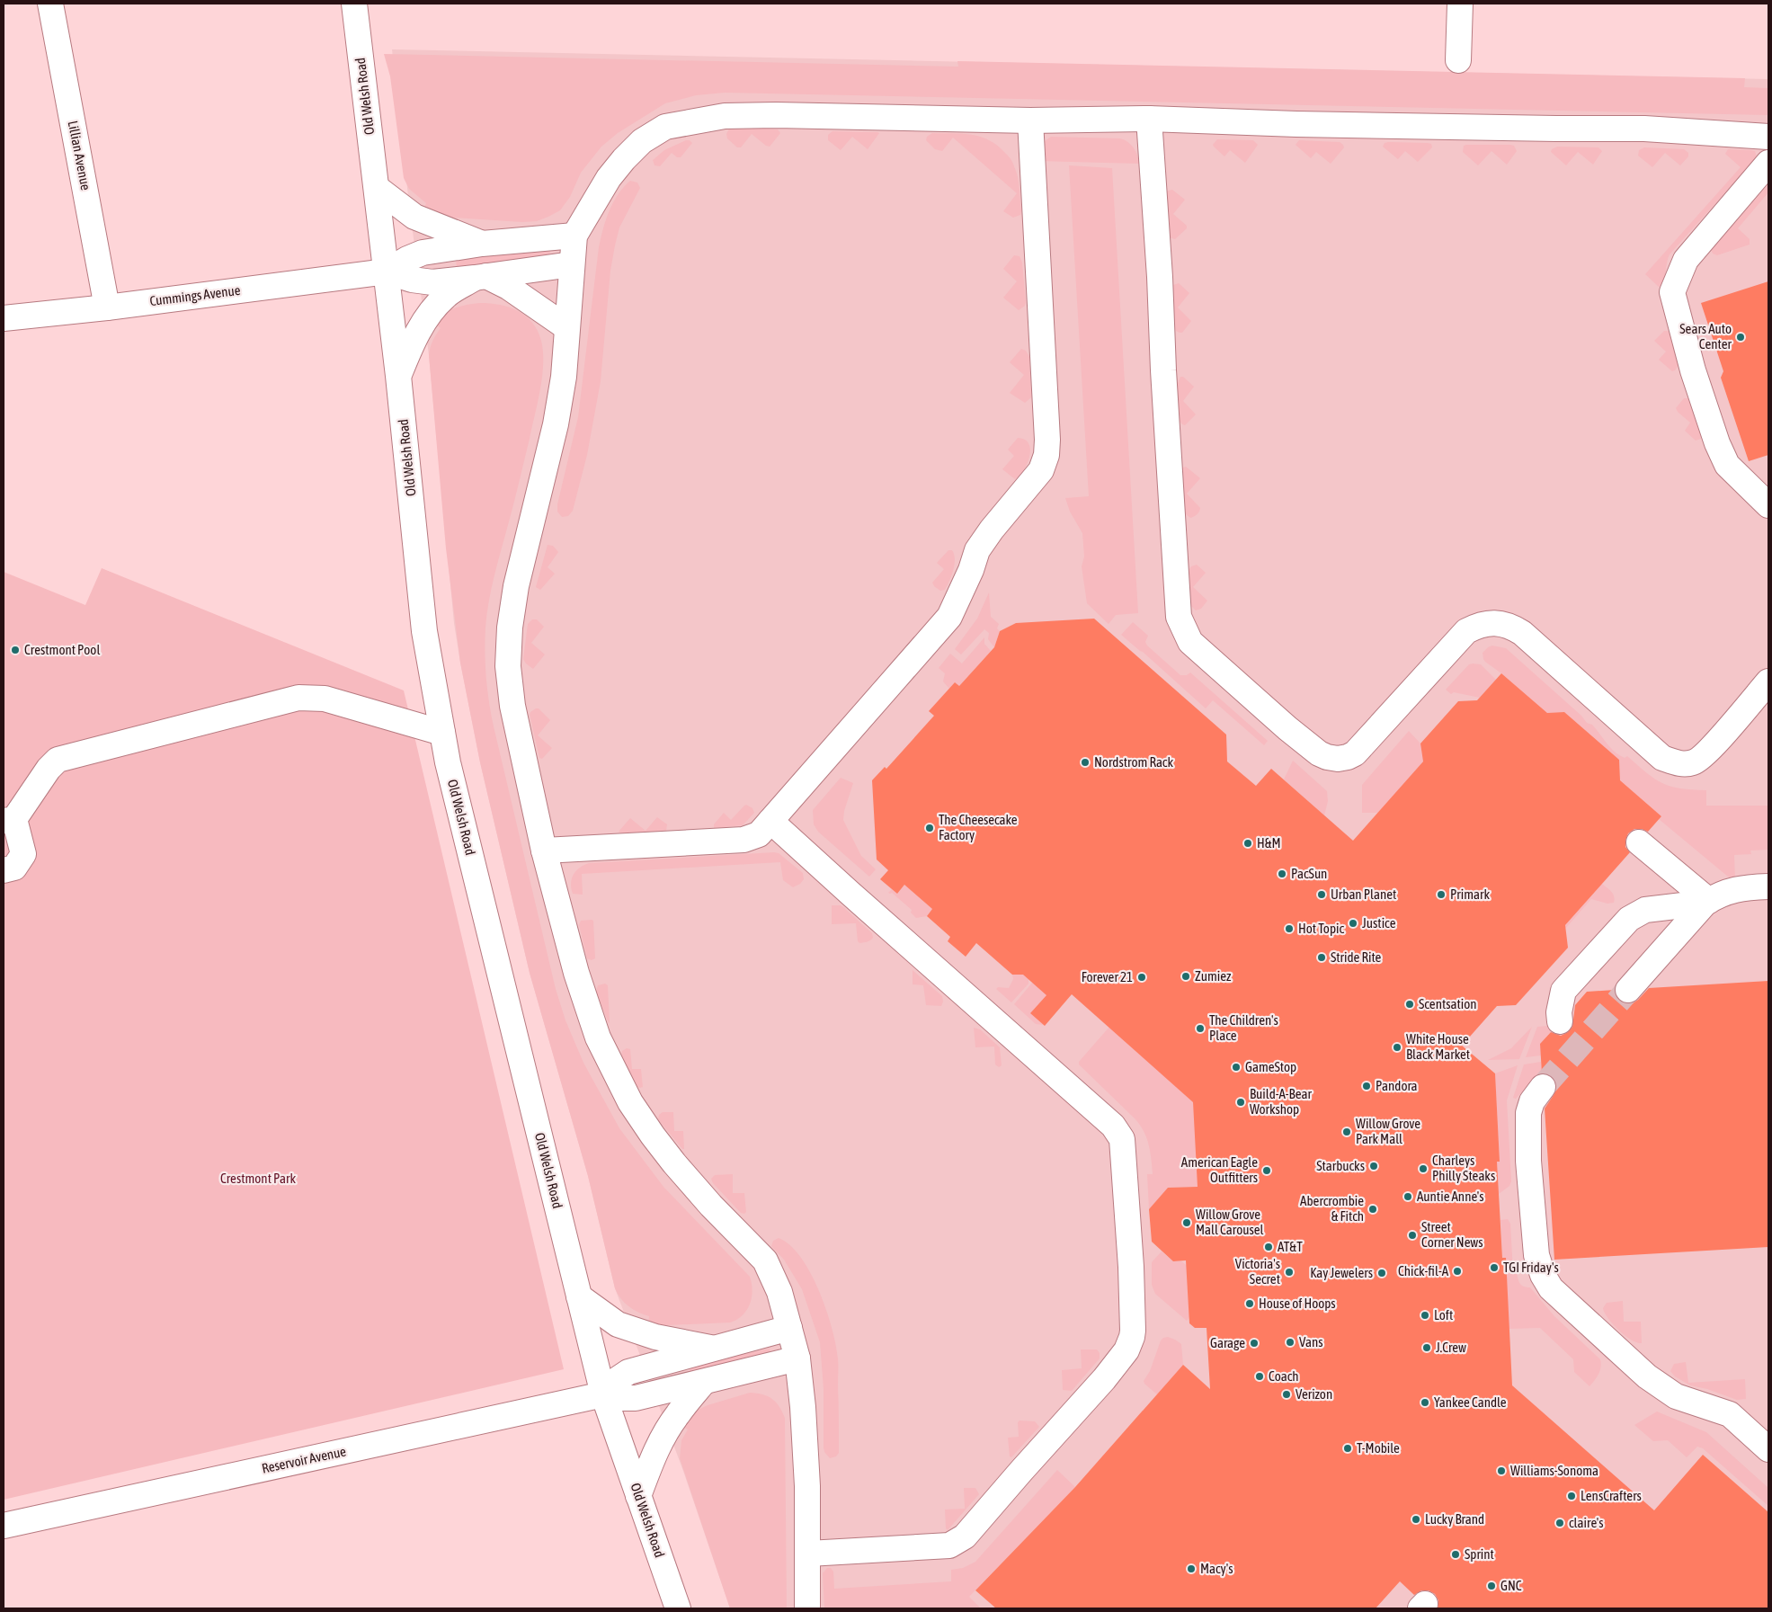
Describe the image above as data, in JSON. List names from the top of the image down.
{
  "streets": {
    "street": [
      "Old Welsh Road",
      "Lillian Avenue",
      "Cummings Avenue",
      "Reservoir Avenue"
    ]
  },
  "crossings": [
    ["Old Welsh Road", "Cummings Avenue"],
    ["Old Welsh Road", "Reservoir Avenue"],
    ["Lillian Avenue", "Cummings Avenue"]
  ],
  "parks": ["Crestmont Park"],
  "places": [
    "Sears Auto Center",
    "Crestmont Pool",
    "Nordstrom Rack",
    "The Cheesecake Factory",
    "H&M",
    "PacSun",
    "Urban Planet",
    "Primark",
    "Justice",
    "Hot Topic",
    "Stride Rite",
    "Zumiez",
    "Forever 21",
    "Scentsation",
    "The Children's Place",
    "White House Black Market",
    "GameStop",
    "Pandora",
    "Build-A-Bear Workshop",
    "Willow Grove Park Mall",
    "Starbucks",
    "Charleys Philly Steaks",
    "American Eagle Outfitters",
    "Auntie Anne's",
    "Abercrombie & Fitch",
    "Willow Grove Mall Carousel",
    "Street Corner News",
    "AT&T",
    "TGI Friday's",
    "Chick-fil-A",
    "Victoria's Secret",
    "Kay Jewelers",
    "House of Hoops",
    "Loft",
    "Vans",
    "Garage",
    "J.Crew",
    "Coach",
    "Verizon",
    "Yankee Candle",
    "T-Mobile",
    "Williams-Sonoma",
    "LensCrafters",
    "Lucky Brand",
    "claire's",
    "Sprint",
    "Macy's",
    "GNC"
  ]
}
